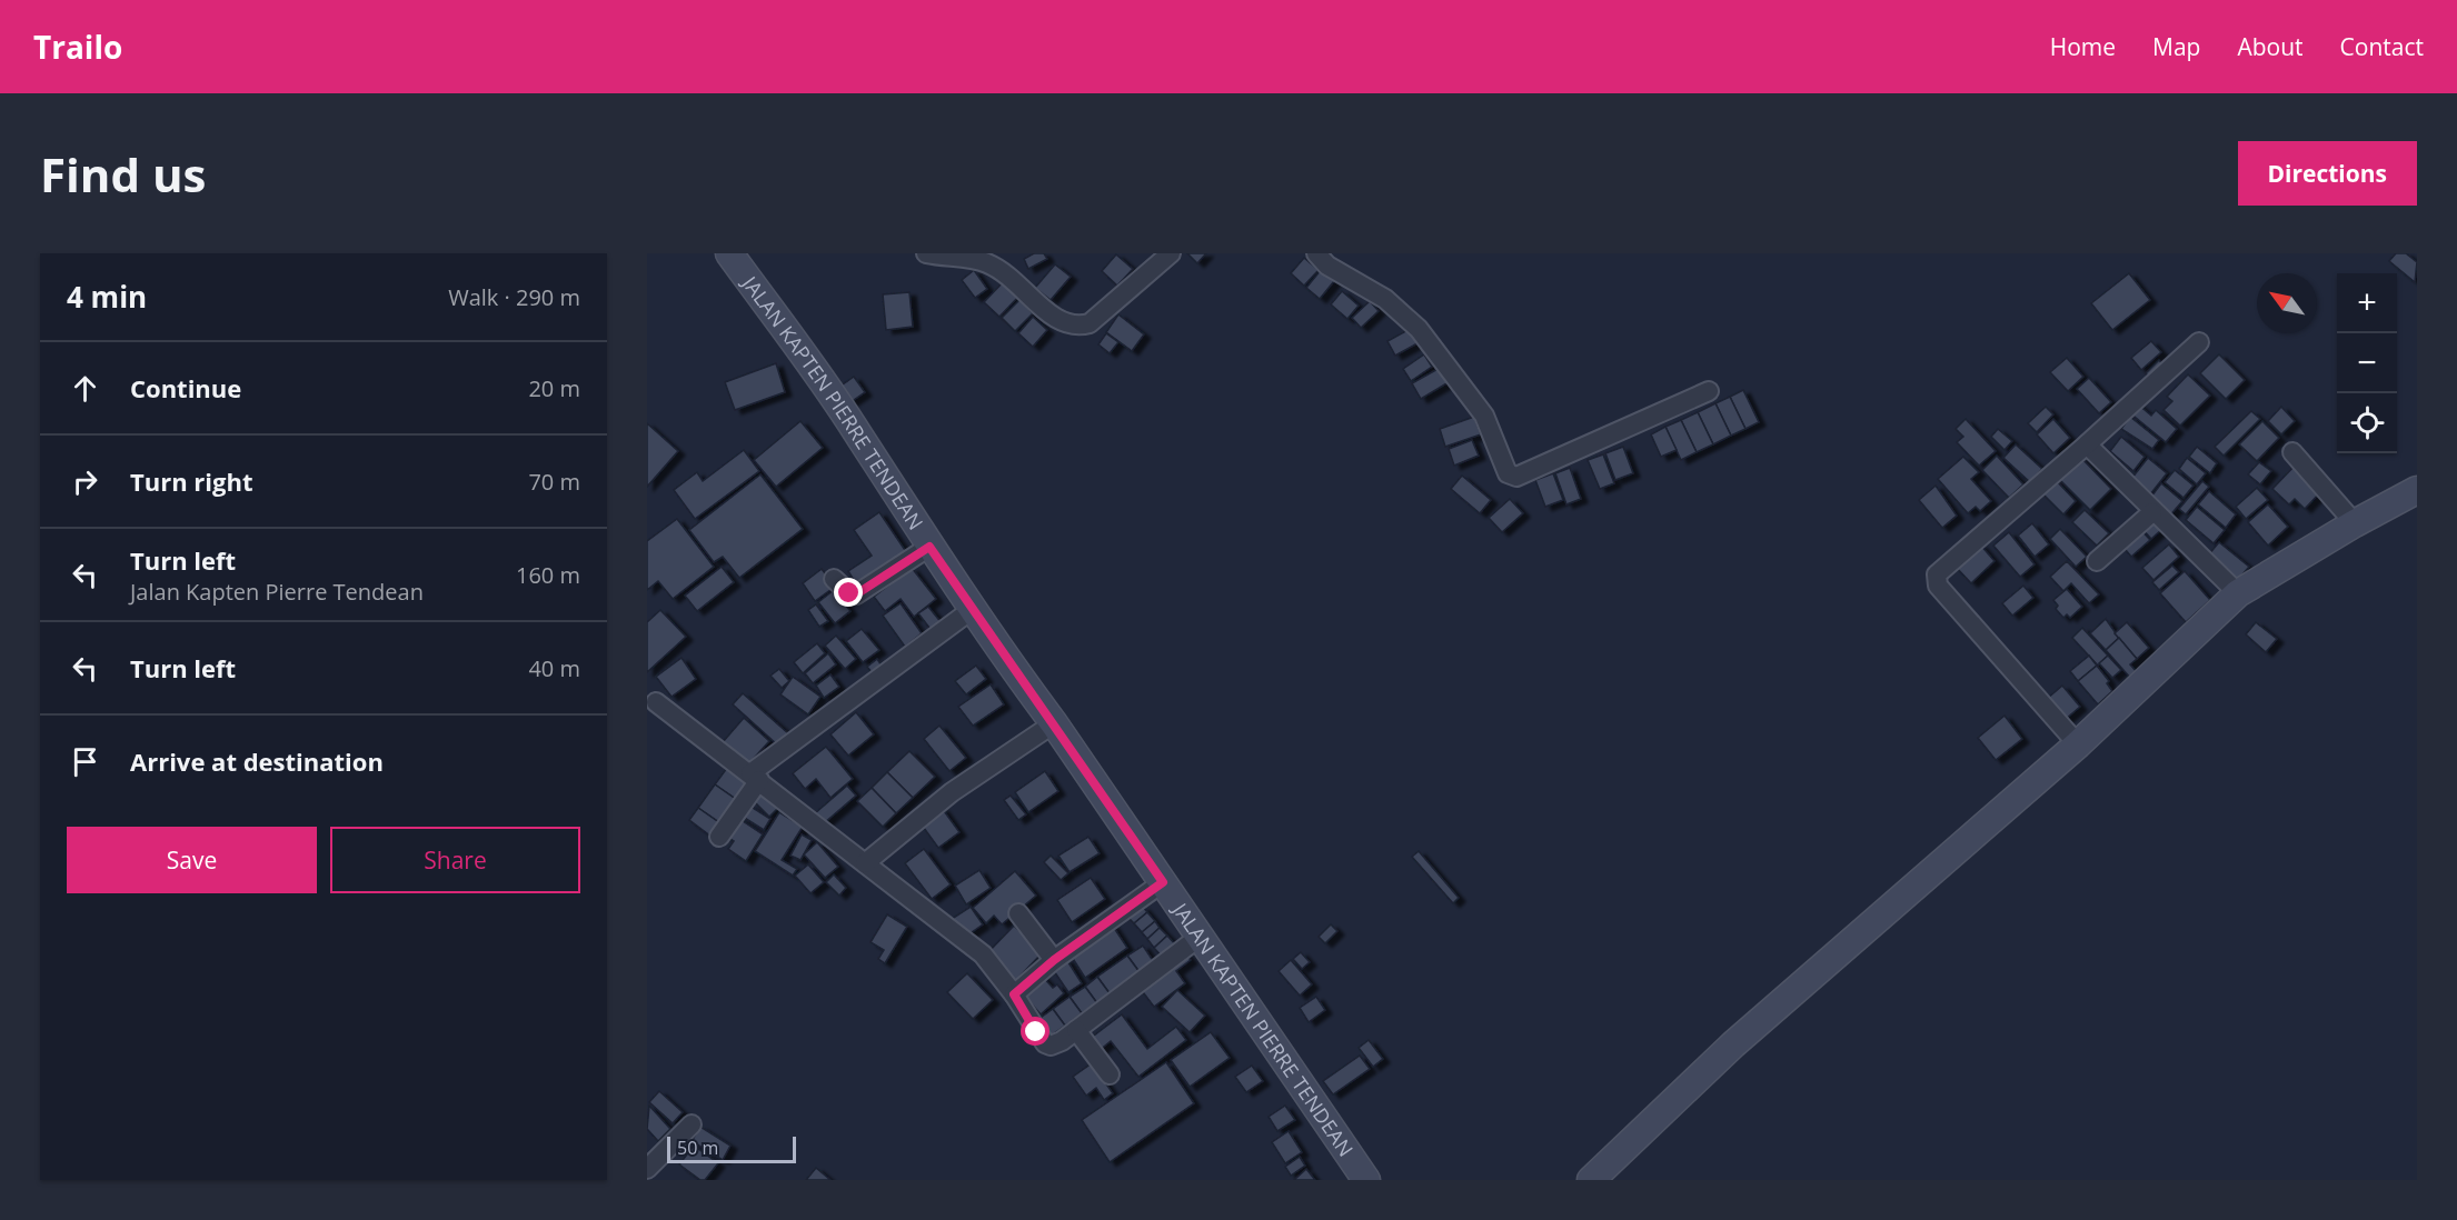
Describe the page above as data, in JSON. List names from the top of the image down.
{
  "streets": {
    "main road": ["JALAN KAPTEN PIERRE TENDEAN"]
  },
  "scale_bar": "50 m",
  "north": "top left",
  "page": {
    "header": "Trailo",
    "nav": [
      "Home",
      "Map",
      "About",
      "Contact"
    ],
    "buttons": [
      "Directions",
      ["Save", "Share"]
    ],
    "title": "Find us",
    "heading": ["4 min", "Walk · 290 m"],
    "map_buttons": ["+", "−"],
    "list": [
      ["Continue", "20 m"],
      ["Turn right", "70 m"],
      ["Turn left", "Jalan Kapten Pierre Tendean", "160 m"],
      ["Turn left", "40 m"],
      "Arrive at destination"
    ],
    "scale": "50 m"
  }
}
